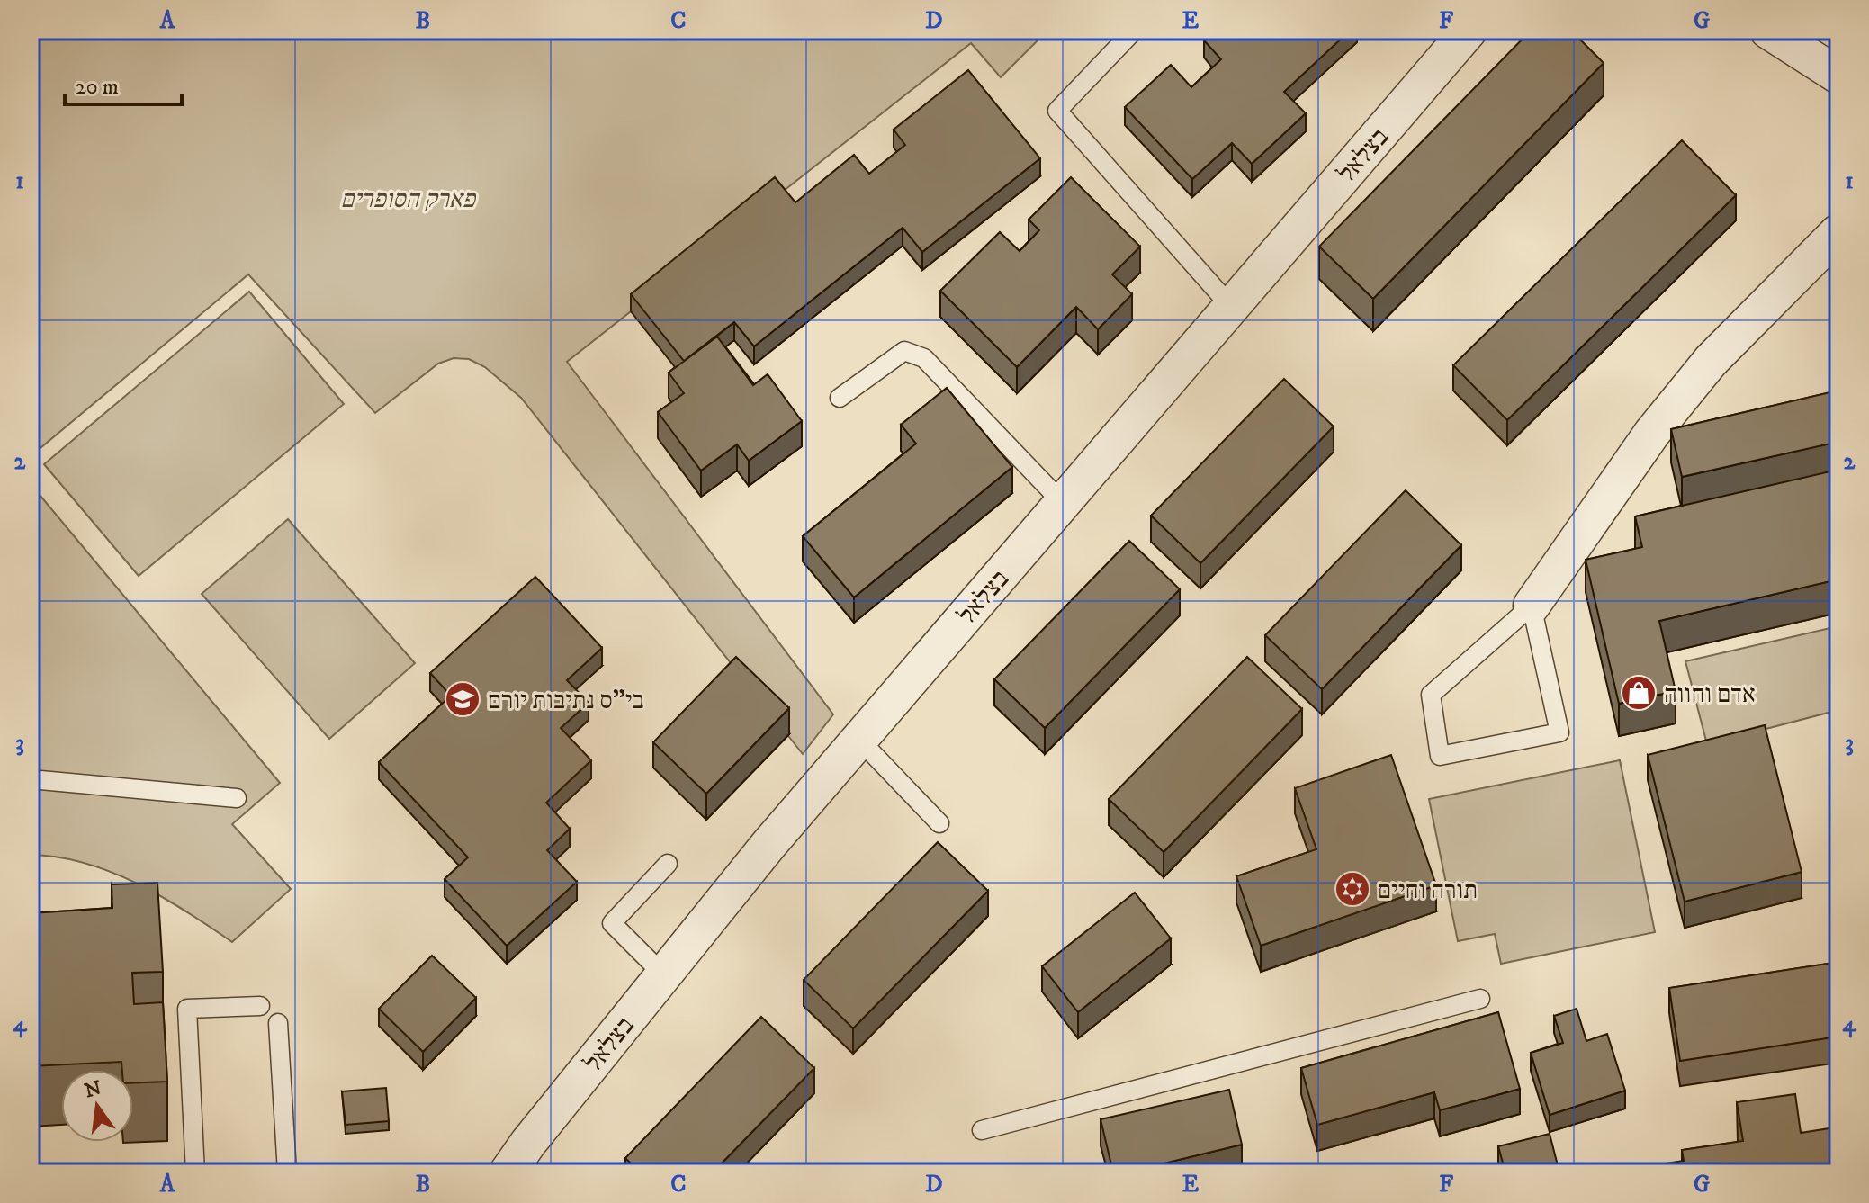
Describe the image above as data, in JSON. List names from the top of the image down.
{
  "streets": {
    "street": ["בצלאל"]
  },
  "parks": ["פארק הסופרים"],
  "places": {
    "shop": ["אדם וחווה"],
    "school or university": ["בי\"ס נתיבות יורם"],
    "synagogue": ["תורה וחיים"]
  },
  "scale_bar": "20 m",
  "north": "top",
  "grid": {
    "columns": [
      "A",
      "B",
      "C",
      "D",
      "E",
      "F",
      "G"
    ],
    "rows": [
      "1",
      "2",
      "3",
      "4"
    ]
  }
}
